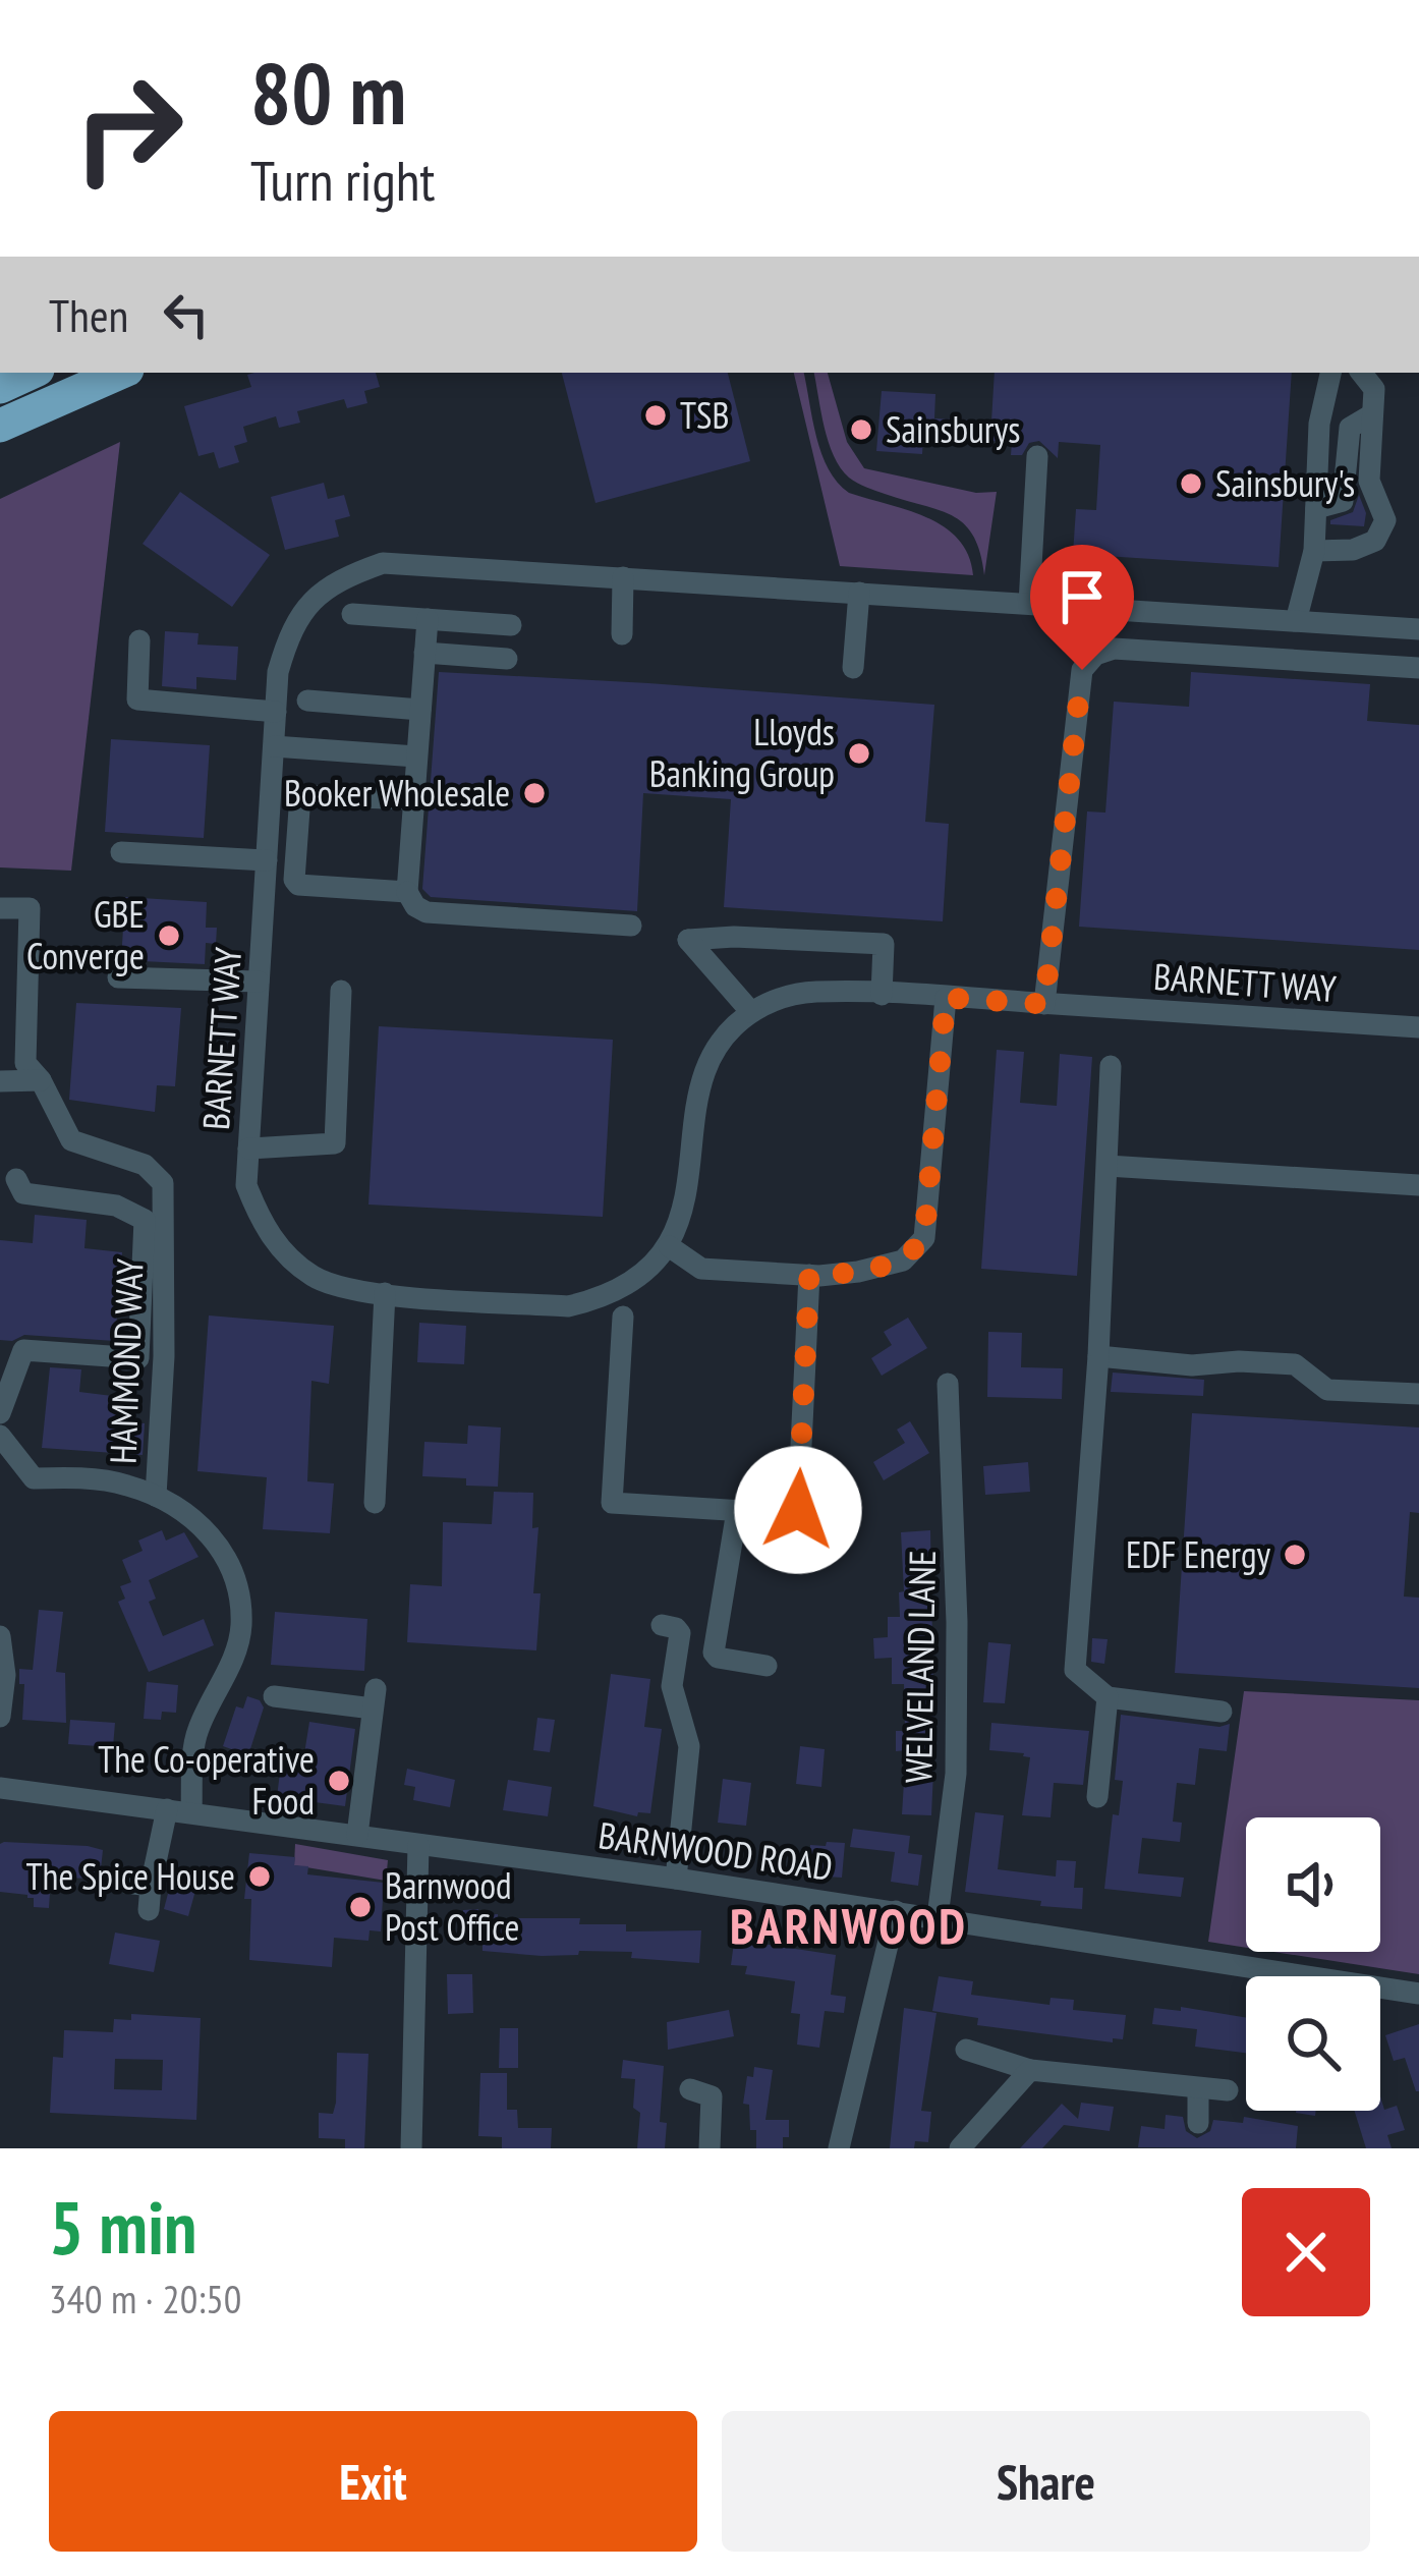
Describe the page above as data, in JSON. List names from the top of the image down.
{
  "streets": {
    "street": [
      "BARNETT WAY",
      "HAMMOND WAY",
      "WELVELAND LANE",
      "BARNWOOD ROAD"
    ]
  },
  "crossings": [
    ["HAMMOND WAY", "BARNWOOD ROAD"],
    ["WELVELAND LANE", "BARNWOOD ROAD"]
  ],
  "districts": ["BARNWOOD"],
  "places": [
    "TSB",
    "Sainsburys",
    "Sainsbury's",
    "Lloyds Banking Group",
    "Booker Wholesale",
    "GBE Converge",
    "EDF Energy",
    "The Co-operative Food",
    "The Spice House",
    "Barnwood Post Office"
  ],
  "page": {
    "turn": ["80 m", "Turn right"],
    "then": "Then",
    "heading": ["5 min", "340 m · 20:50"],
    "buttons": ["Exit", "Share"]
  }
}
